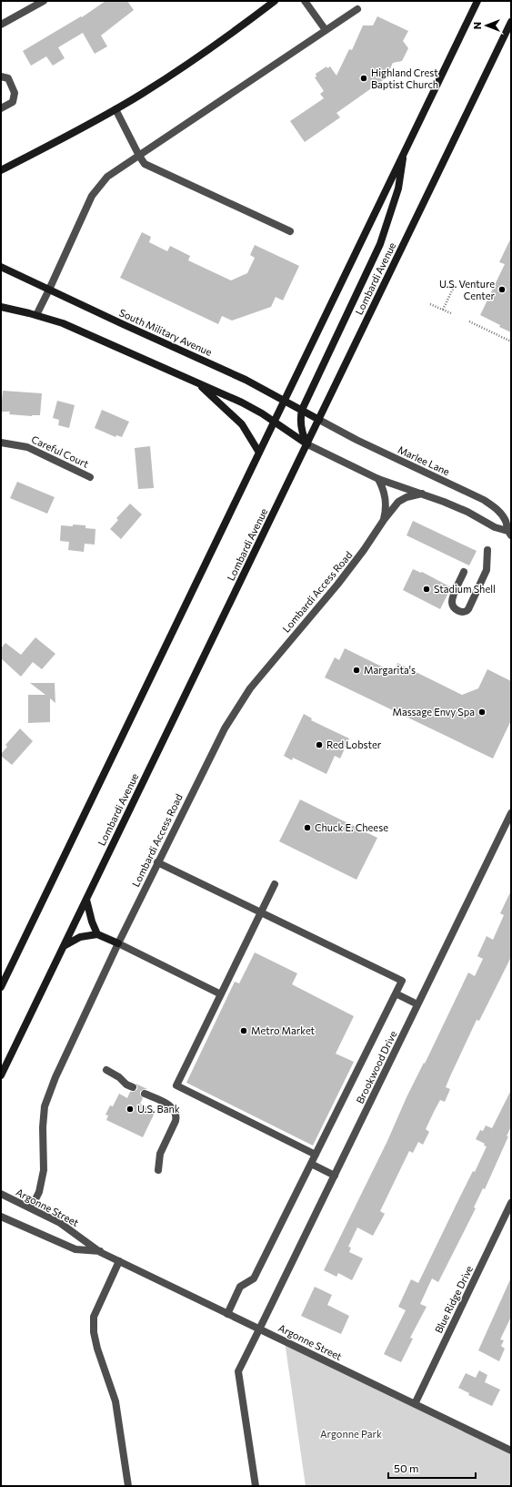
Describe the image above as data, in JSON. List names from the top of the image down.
{
  "streets": {
    "main road": ["Lombardi Avenue", "South Military Avenue"],
    "street": [
      "Careful Court",
      "Marlee Lane",
      "Lombardi Access Road",
      "Brookwood Drive",
      "Argonne Street",
      "Blue Ridge Drive"
    ]
  },
  "crossings": [
    ["Lombardi Avenue", "South Military Avenue"],
    ["Lombardi Avenue", "Marlee Lane"],
    ["South Military Avenue", "Marlee Lane"],
    ["Marlee Lane", "Lombardi Access Road"],
    ["Lombardi Access Road", "Argonne Street"],
    ["Brookwood Drive", "Argonne Street"],
    ["Argonne Street", "Blue Ridge Drive"]
  ],
  "parks": ["Argonne Park"],
  "places": [
    "Highland Crest Baptist Church",
    "U.S. Venture Center",
    "Stadium Shell",
    "Margarita's",
    "Massage Envy Spa",
    "Red Lobster",
    "Chuck E. Cheese",
    "Metro Market",
    "U.S. Bank"
  ],
  "scale_bar": "50 m",
  "north": "left"
}
